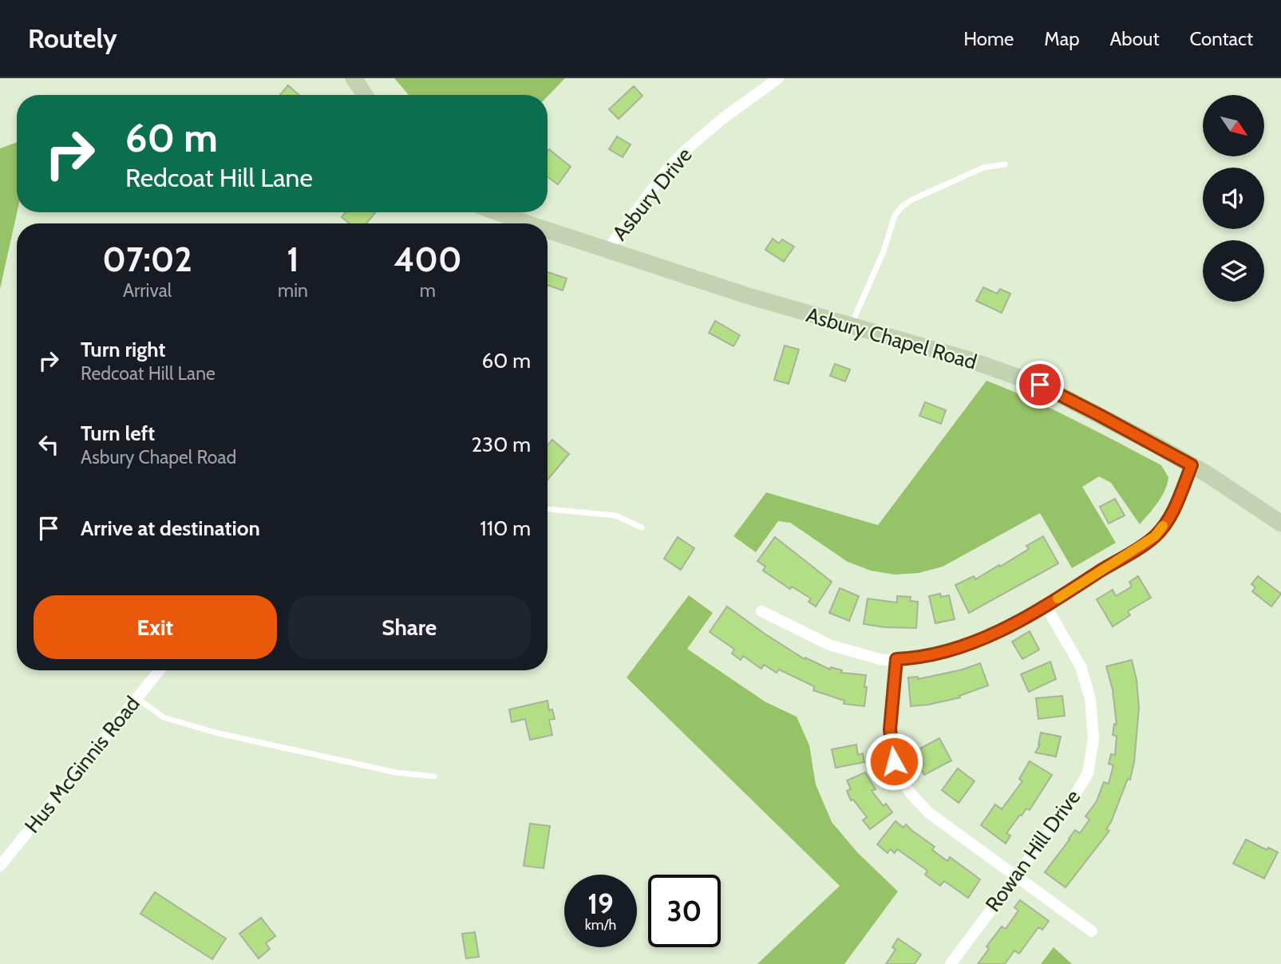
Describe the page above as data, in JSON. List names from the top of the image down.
{
  "streets": {
    "main road": ["Asbury Chapel Road"],
    "street": ["Asbury Drive", "Hus McGinnis Road", "Rowan Hill Drive"]
  },
  "crossings": [
    ["Asbury Drive", "Asbury Chapel Road"]
  ],
  "north": "bottom right",
  "page": {
    "header": "Routely",
    "nav": [
      "Home",
      "Map",
      "About",
      "Contact"
    ],
    "turn": ["60 m", "Redcoat Hill Lane"],
    "eta": [
      "07:02",
      "Arrival",
      "1",
      "min",
      "400",
      "m"
    ],
    "list": [
      {
        "name": "Turn right",
        "note": "Redcoat Hill Lane",
        "value": "60 m"
      },
      {
        "name": "Turn left",
        "note": "Asbury Chapel Road",
        "value": "230 m"
      },
      {
        "name": "Arrive at destination",
        "value": "110 m"
      }
    ],
    "buttons": ["Exit", "Share"],
    "speed": "19 km/h",
    "limit": "30"
  }
}
